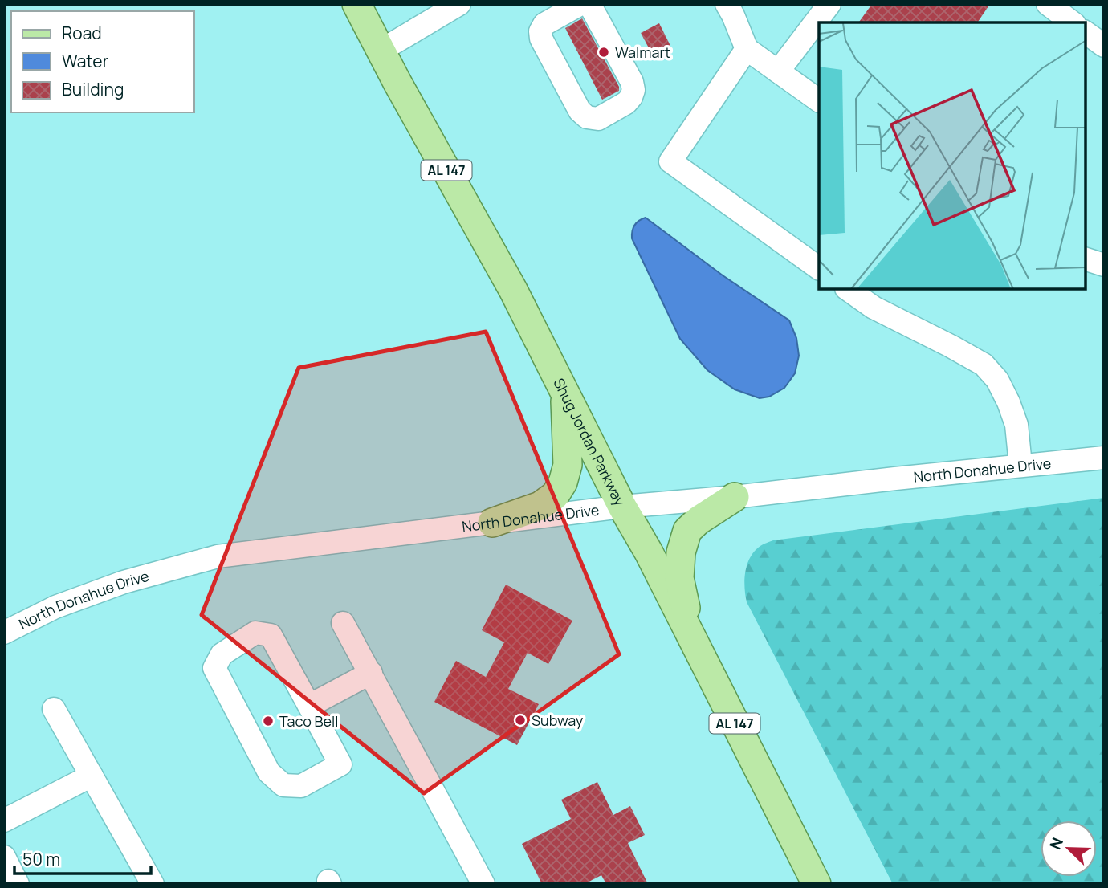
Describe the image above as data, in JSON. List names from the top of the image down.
{
  "streets": {
    "main road": ["AL 147", "Shug Jordan Parkway"],
    "street": ["North Donahue Drive"]
  },
  "crossings": [
    ["Shug Jordan Parkway", "North Donahue Drive"]
  ],
  "places": ["Walmart", "Subway", "Taco Bell"],
  "legend": ["Road", "Water", "Building"],
  "scale_bar": "50 m",
  "north": "top left"
}
